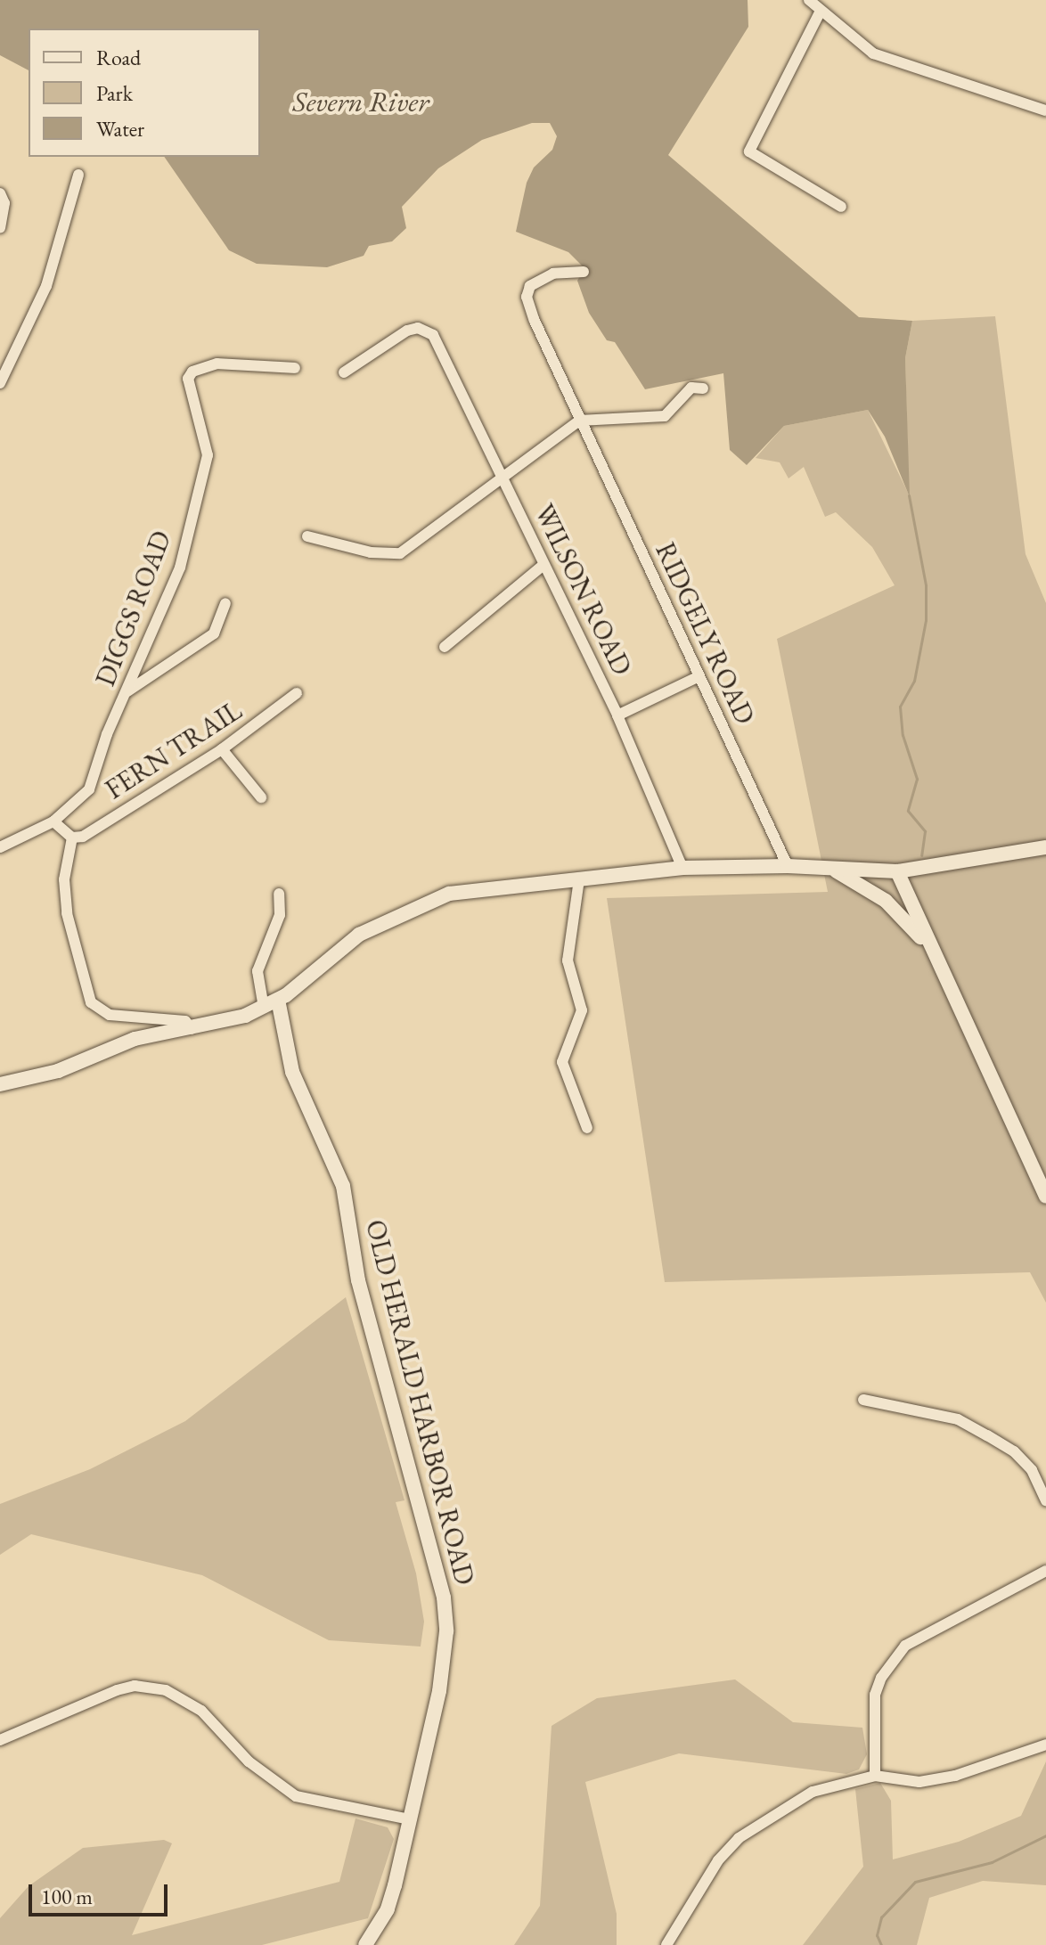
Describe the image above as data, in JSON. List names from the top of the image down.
{
  "streets": {
    "street": [
      "WILSON ROAD",
      "DIGGS ROAD",
      "RIDGELY ROAD",
      "FERN TRAIL",
      "OLD HERALD HARBOR ROAD"
    ]
  },
  "water": ["Severn River"],
  "legend": ["Road", "Park", "Water"],
  "scale_bar": "100 m"
}
